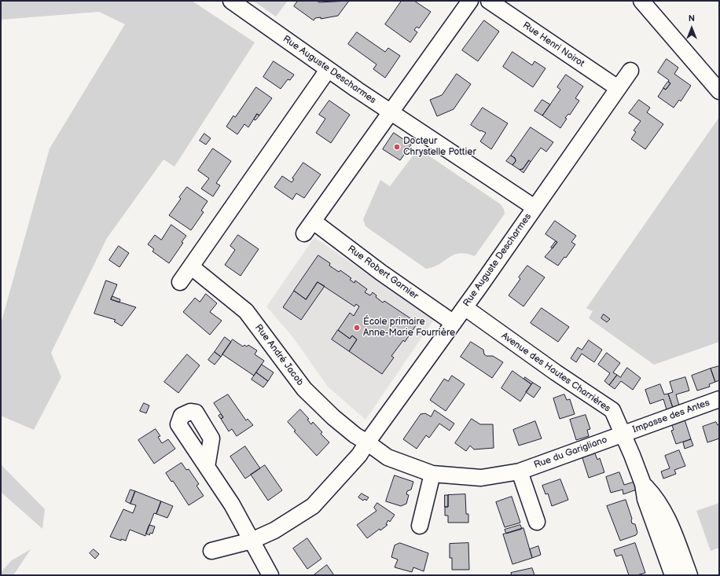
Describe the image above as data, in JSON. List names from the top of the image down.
{
  "streets": {
    "street": [
      "Rue Henri Noirot",
      "Rue Auguste Descharmes",
      "Rue Robert Garnier",
      "Rue André Jacob",
      "Avenue des Hautes Charrières",
      "Impasse des Antes",
      "Rue du Garigliano"
    ]
  },
  "crossings": [
    ["Rue Auguste Descharmes", "Rue Robert Garnier"],
    ["Rue Auguste Descharmes", "Rue André Jacob"],
    ["Rue Auguste Descharmes", "Avenue des Hautes Charrières"],
    ["Rue André Jacob", "Rue du Garigliano"],
    ["Avenue des Hautes Charrières", "Impasse des Antes"],
    ["Avenue des Hautes Charrières", "Rue du Garigliano"],
    ["Impasse des Antes", "Rue du Garigliano"]
  ],
  "places": ["Docteur Chrystelle Pottier", "École primaire Anne-Marie Fourrière"],
  "north": "top"
}
